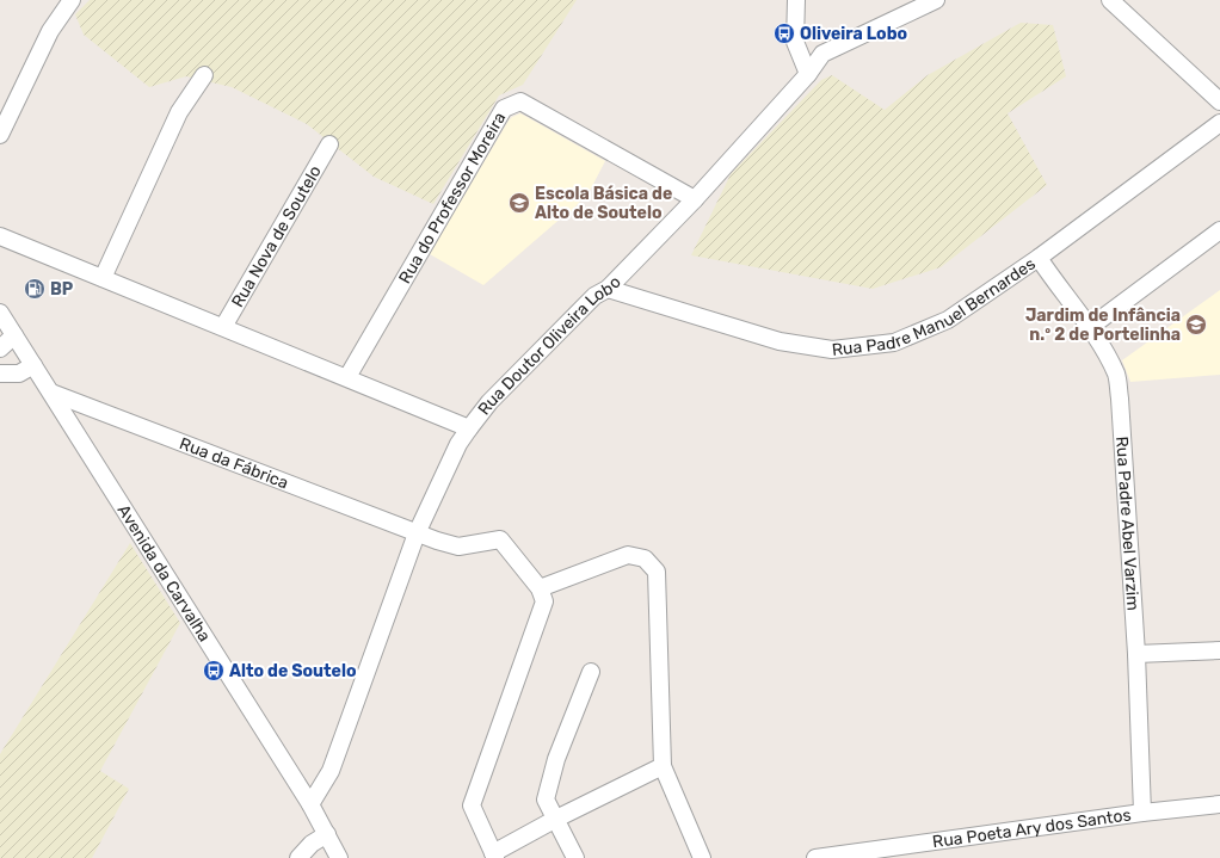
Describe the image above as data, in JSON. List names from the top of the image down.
{
  "streets": {
    "street": [
      "Rua do Professor Moreira",
      "Rua Nova de Soutelo",
      "Rua Padre Manuel Bernardes",
      "Rua Doutor Oliveira Lobo",
      "Rua da Fábrica",
      "Rua Padre Abel Varzim",
      "Avenida da Carvalha",
      "Rua Poeta Ary dos Santos"
    ]
  },
  "crossings": [
    ["Rua do Professor Moreira", "Rua Doutor Oliveira Lobo"],
    ["Rua Padre Manuel Bernardes", "Rua Doutor Oliveira Lobo"],
    ["Rua Padre Manuel Bernardes", "Rua Padre Abel Varzim"],
    ["Rua Doutor Oliveira Lobo", "Rua da Fábrica"],
    ["Rua Doutor Oliveira Lobo", "Avenida da Carvalha"],
    ["Rua da Fábrica", "Avenida da Carvalha"],
    ["Rua Padre Abel Varzim", "Rua Poeta Ary dos Santos"]
  ],
  "places": {
    "bus stop": ["Oliveira Lobo", "Alto de Soutelo"],
    "school or university": ["Escola Básica de Alto de Soutelo", "Jardim de Infância n.º 2 de Portelinha"],
    "fuel station": ["BP"]
  }
}
